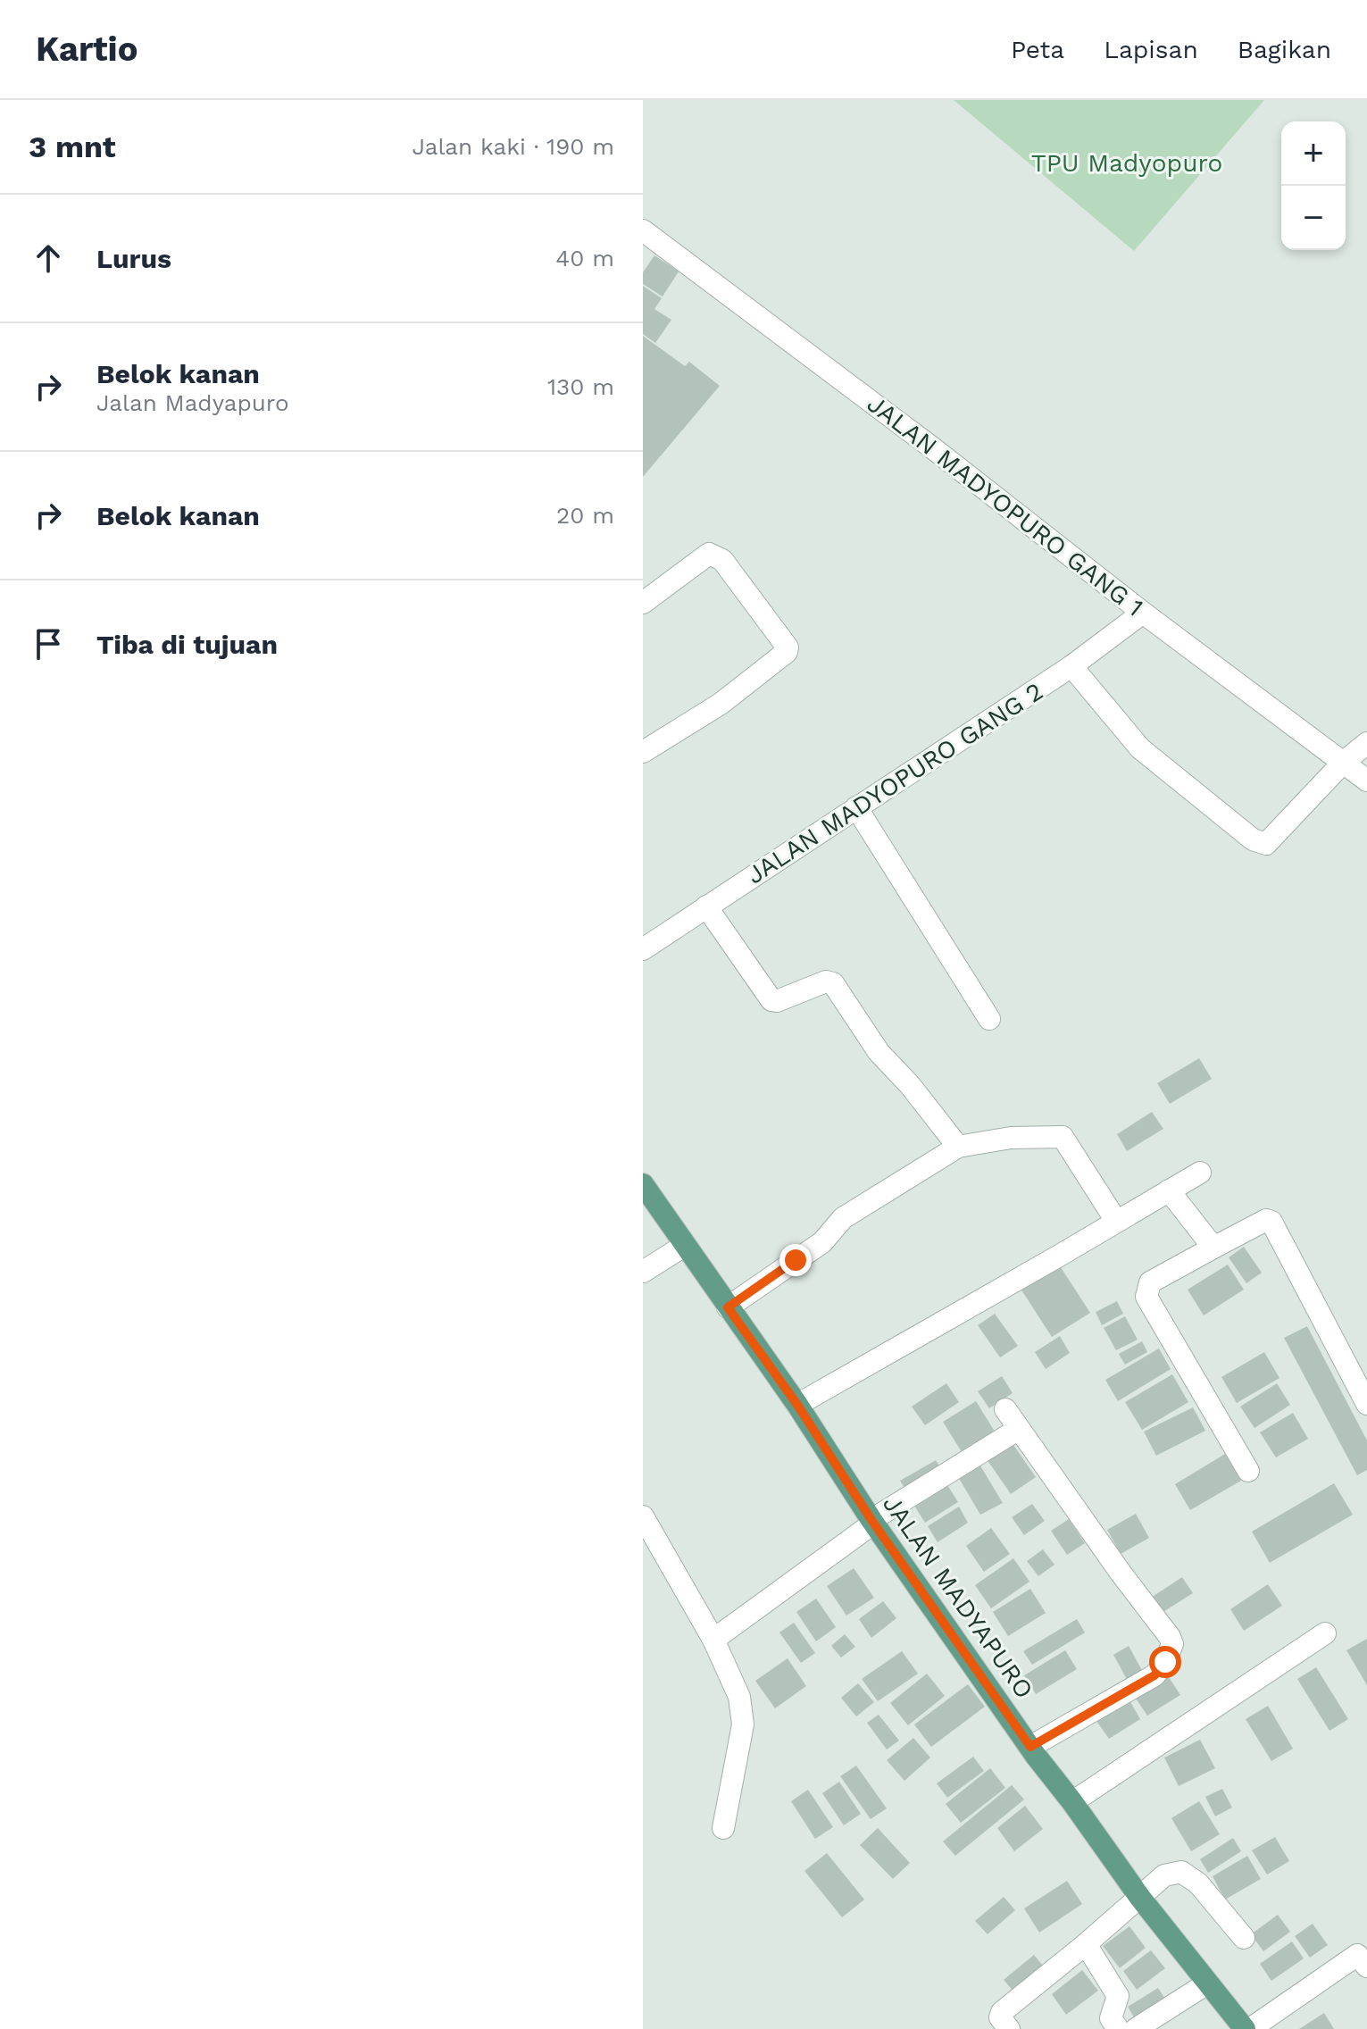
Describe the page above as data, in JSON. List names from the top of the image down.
{
  "streets": {
    "main road": ["JALAN MADYAPURO"],
    "street": ["JALAN MADYOPURO GANG 1", "JALAN MADYOPURO GANG 2"]
  },
  "crossings": [
    ["JALAN MADYOPURO GANG 1", "JALAN MADYOPURO GANG 2"]
  ],
  "parks": ["TPU Madyopuro"],
  "page": {
    "header": "Kartio",
    "nav": ["Peta", "Lapisan", "Bagikan"],
    "heading": ["3 mnt", "Jalan kaki · 190 m"],
    "map_buttons": ["+", "−"],
    "list": [
      ["Lurus", "40 m"],
      ["Belok kanan", "Jalan Madyapuro", "130 m"],
      ["Belok kanan", "20 m"],
      "Tiba di tujuan"
    ]
  }
}
